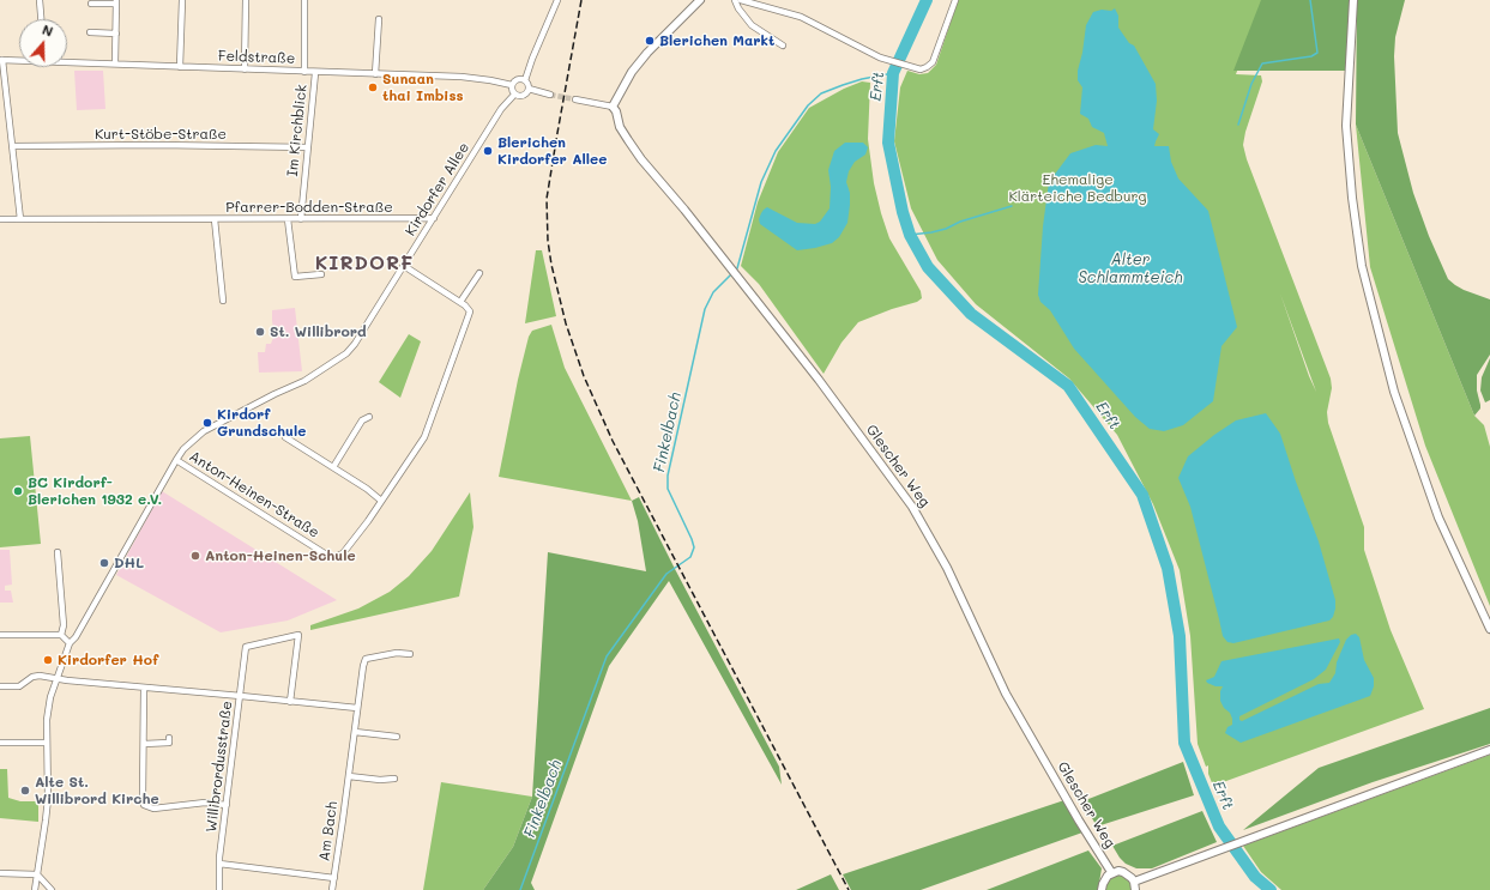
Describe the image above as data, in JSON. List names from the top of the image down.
{
  "streets": {
    "main road": ["Glescher Weg"],
    "street": [
      "Feldstraße",
      "Im Kirchblick",
      "Kurt-Stöbe-Straße",
      "Kirdorfer Allee",
      "Pfarrer-Bodden-Straße",
      "Anton-Heinen-Straße",
      "Willibrordusstraße",
      "Am Bach"
    ]
  },
  "crossings": [
    ["Feldstraße", "Im Kirchblick"],
    ["Feldstraße", "Kirdorfer Allee"],
    ["Im Kirchblick", "Kurt-Stöbe-Straße"],
    ["Im Kirchblick", "Pfarrer-Bodden-Straße"],
    ["Kirdorfer Allee", "Pfarrer-Bodden-Straße"],
    ["Kirdorfer Allee", "Anton-Heinen-Straße"]
  ],
  "districts": ["KIRDORF"],
  "water": ["Erft", "Alter Schlammteich", "Finkelbach"],
  "parks": ["Ehemalige Klärteiche Bedburg"],
  "places": [
    "Blerichen Markt",
    "Sunaan thai Imbiss",
    "Blerichen Kirdorfer Allee",
    "St. Willibrord",
    "Kirdorf Grundschule",
    "BC Kirdorf- Blerichen 1932 e.V.",
    "Anton-Heinen-Schule",
    "DHL",
    "Kirdorfer Hof",
    "Alte St. Willibrord Kirche"
  ],
  "north": "top"
}
